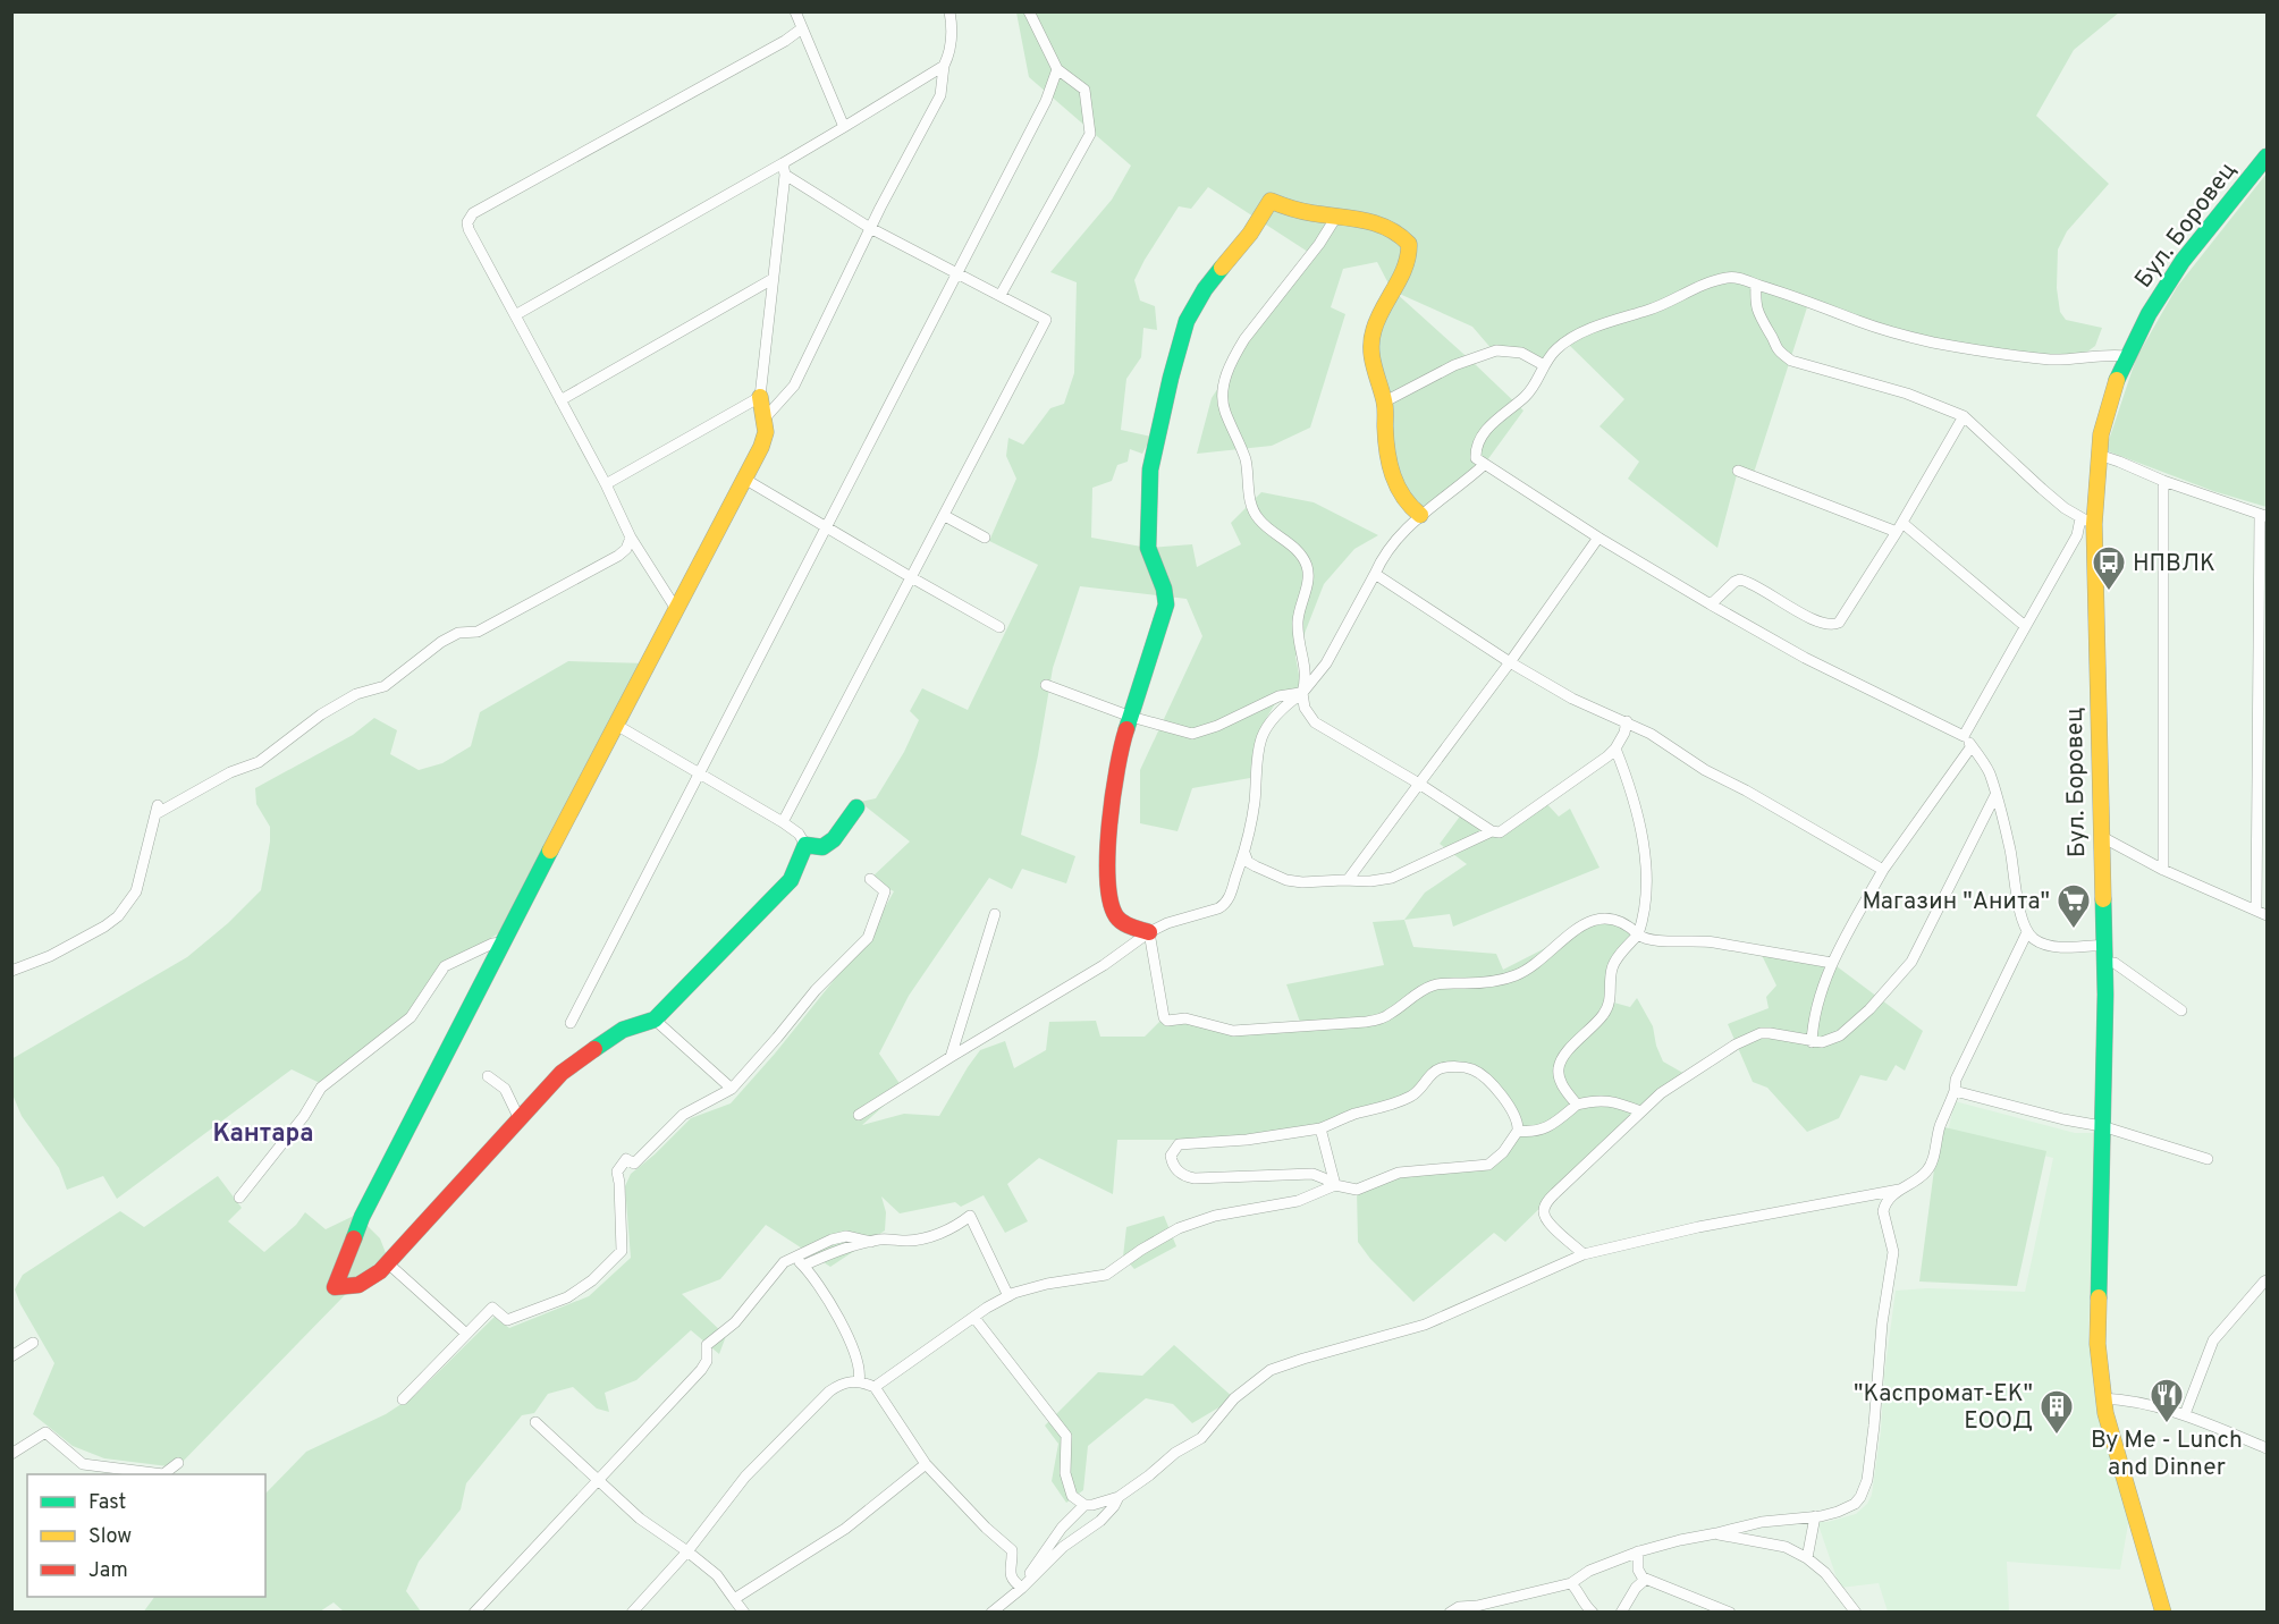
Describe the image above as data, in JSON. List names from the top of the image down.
{
  "streets": {
    "street": ["Бул. Боровец"]
  },
  "districts": ["Кантара"],
  "places": {
    "bus stop": ["НПВЛК"],
    "supermarket": ["Магазин \"Анита\""],
    "restaurant": ["By Me - Lunch and Dinner"],
    "building": ["\"Каспромат-ЕК\" ЕООД"]
  },
  "legend": ["Fast", "Slow", "Jam"]
}
